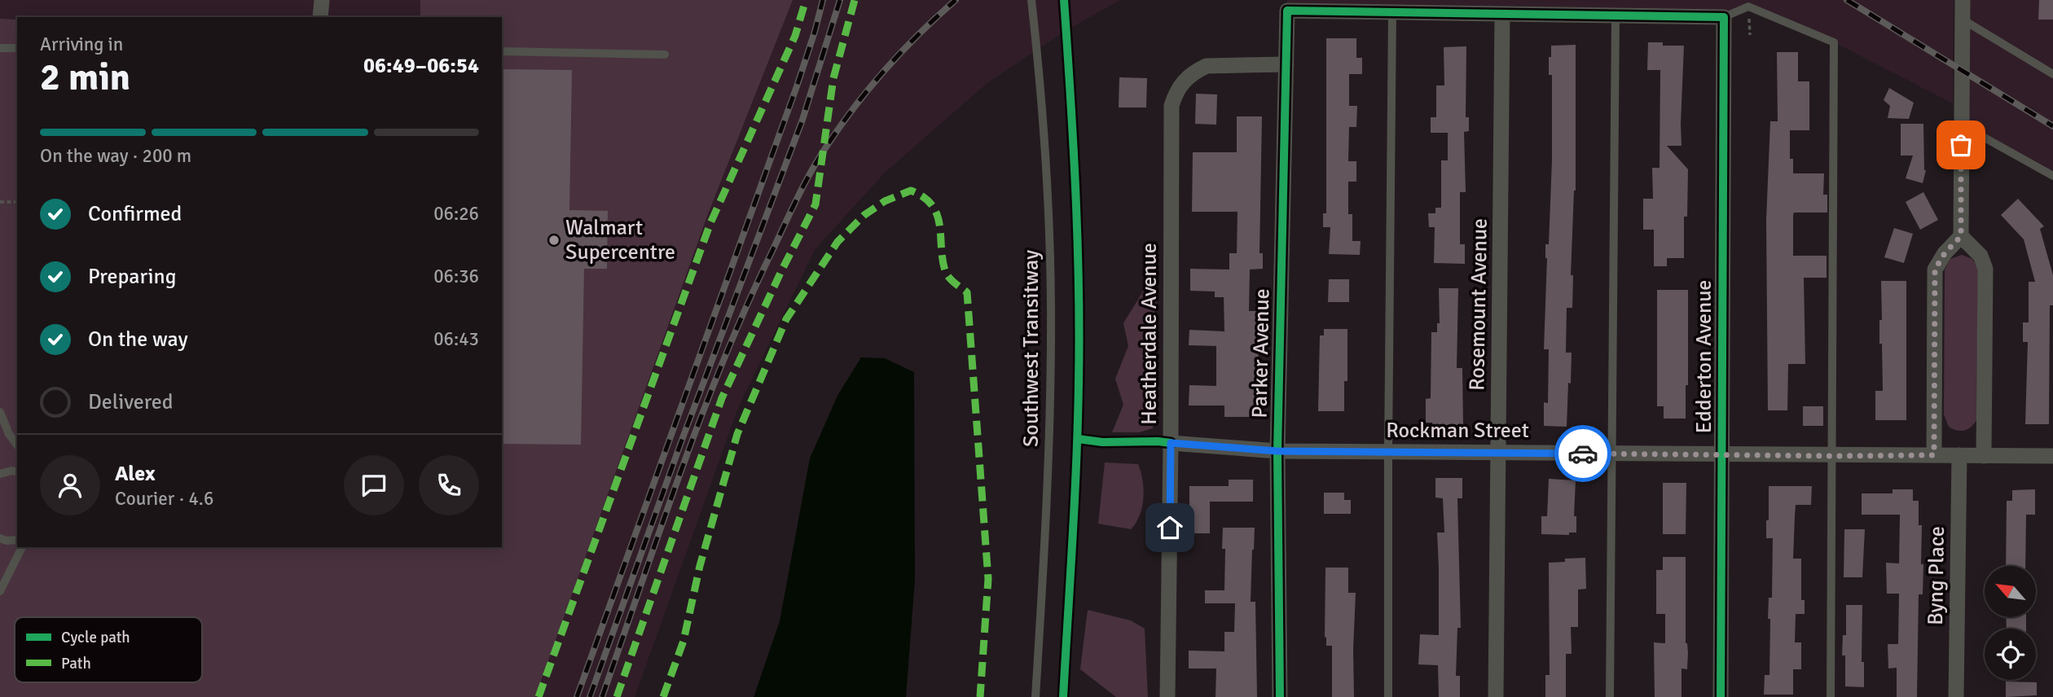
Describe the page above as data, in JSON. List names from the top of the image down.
{
  "streets": {
    "street": [
      "Rosemount Avenue",
      "Heatherdale Avenue",
      "Parker Avenue",
      "Edderton Avenue",
      "Rockman Street",
      "Byng Place"
    ],
    "lane": ["Southwest Transitway"]
  },
  "crossings": [
    ["Rosemount Avenue", "Rockman Street"],
    ["Heatherdale Avenue", "Parker Avenue"],
    ["Heatherdale Avenue", "Rockman Street"],
    ["Parker Avenue", "Rockman Street"],
    ["Edderton Avenue", "Rockman Street"],
    ["Rockman Street", "Byng Place"]
  ],
  "places": ["Walmart Supercentre"],
  "legend": ["Cycle path", "Path"],
  "north": "top left",
  "page": {
    "heading": ["2 min", "Arriving in", "06:49–06:54"],
    "panel": ["Alex", "Courier · 4.6"],
    "bar": "On the way · 200 m",
    "list": [
      ["Confirmed", "06:26"],
      ["Preparing", "06:36"],
      ["On the way", "06:43"],
      "Delivered"
    ]
  }
}
